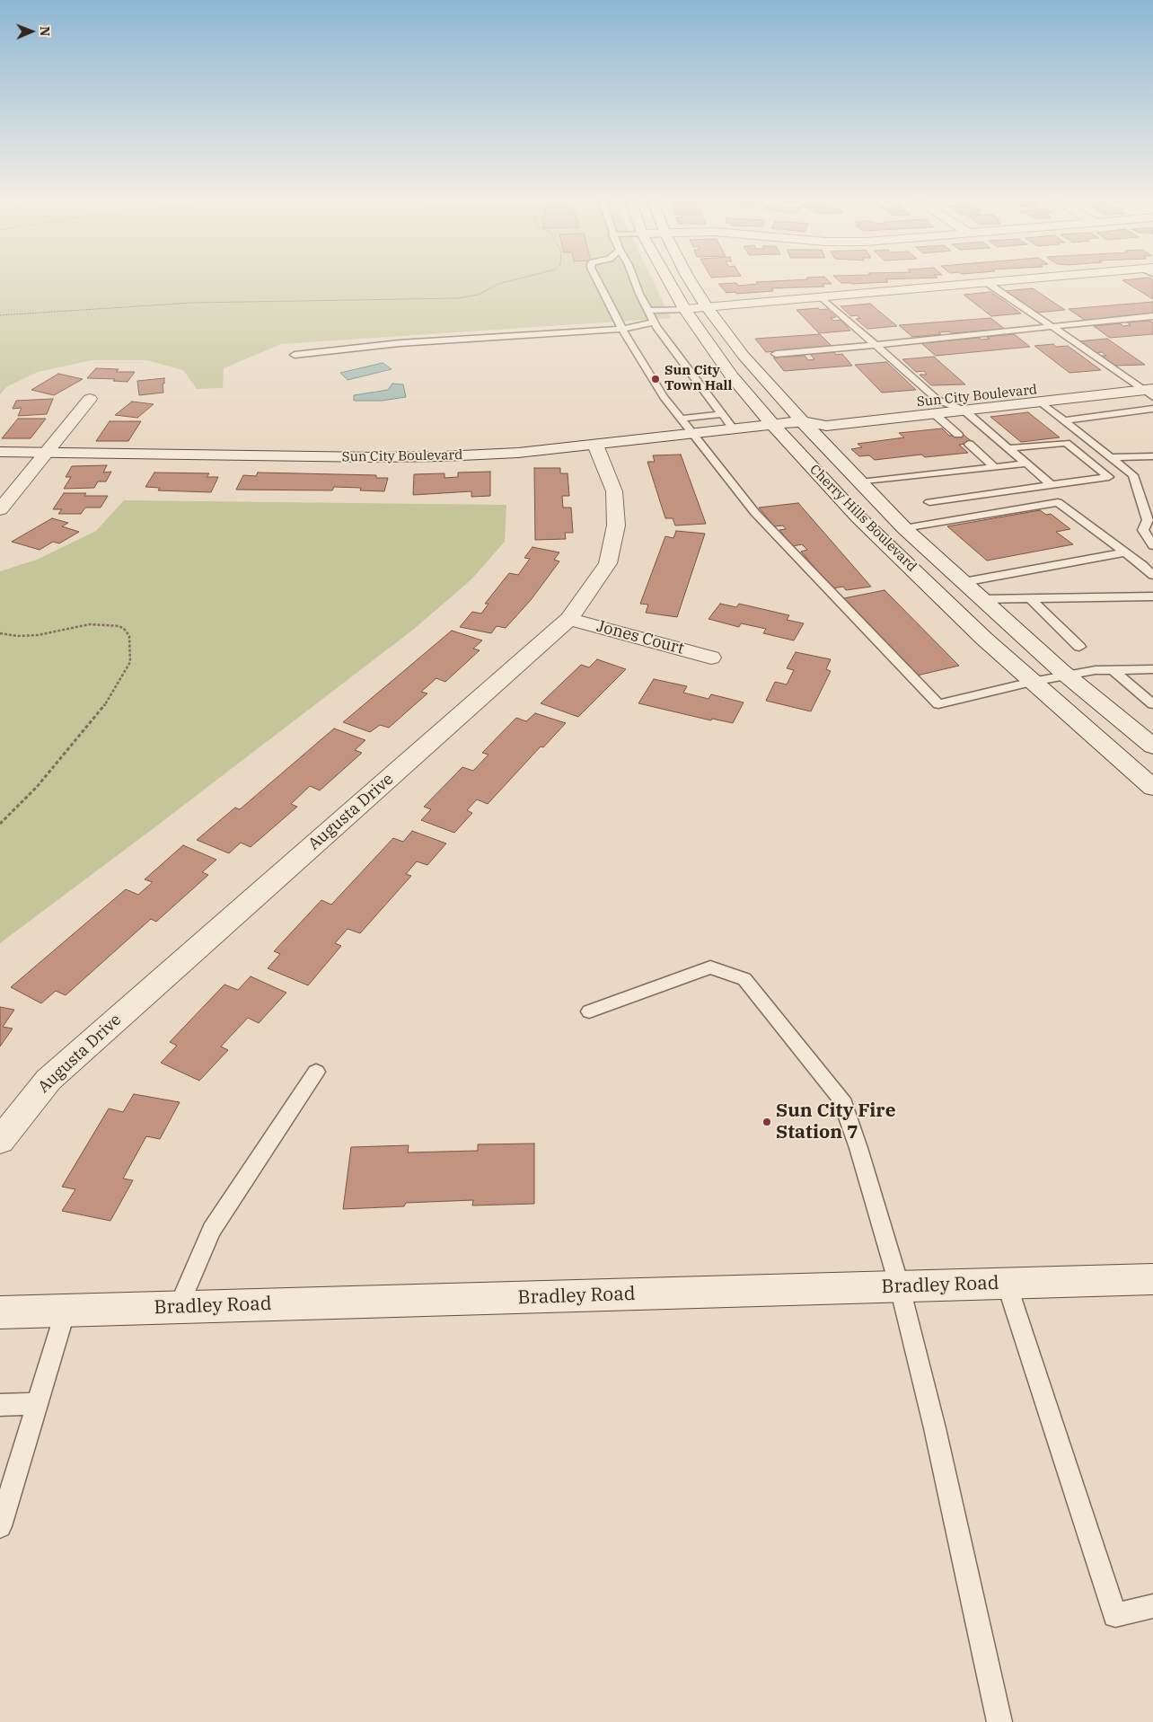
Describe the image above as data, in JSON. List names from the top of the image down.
{
  "streets": {
    "street": [
      "Sun City Boulevard",
      "Cherry Hills Boulevard",
      "Jones Court",
      "Augusta Drive",
      "Bradley Road"
    ]
  },
  "crossings": [
    ["Sun City Boulevard", "Cherry Hills Boulevard"],
    ["Sun City Boulevard", "Augusta Drive"],
    ["Jones Court", "Augusta Drive"]
  ],
  "places": ["Sun City Town Hall", "Sun City Fire Station 7"],
  "north": "right"
}
